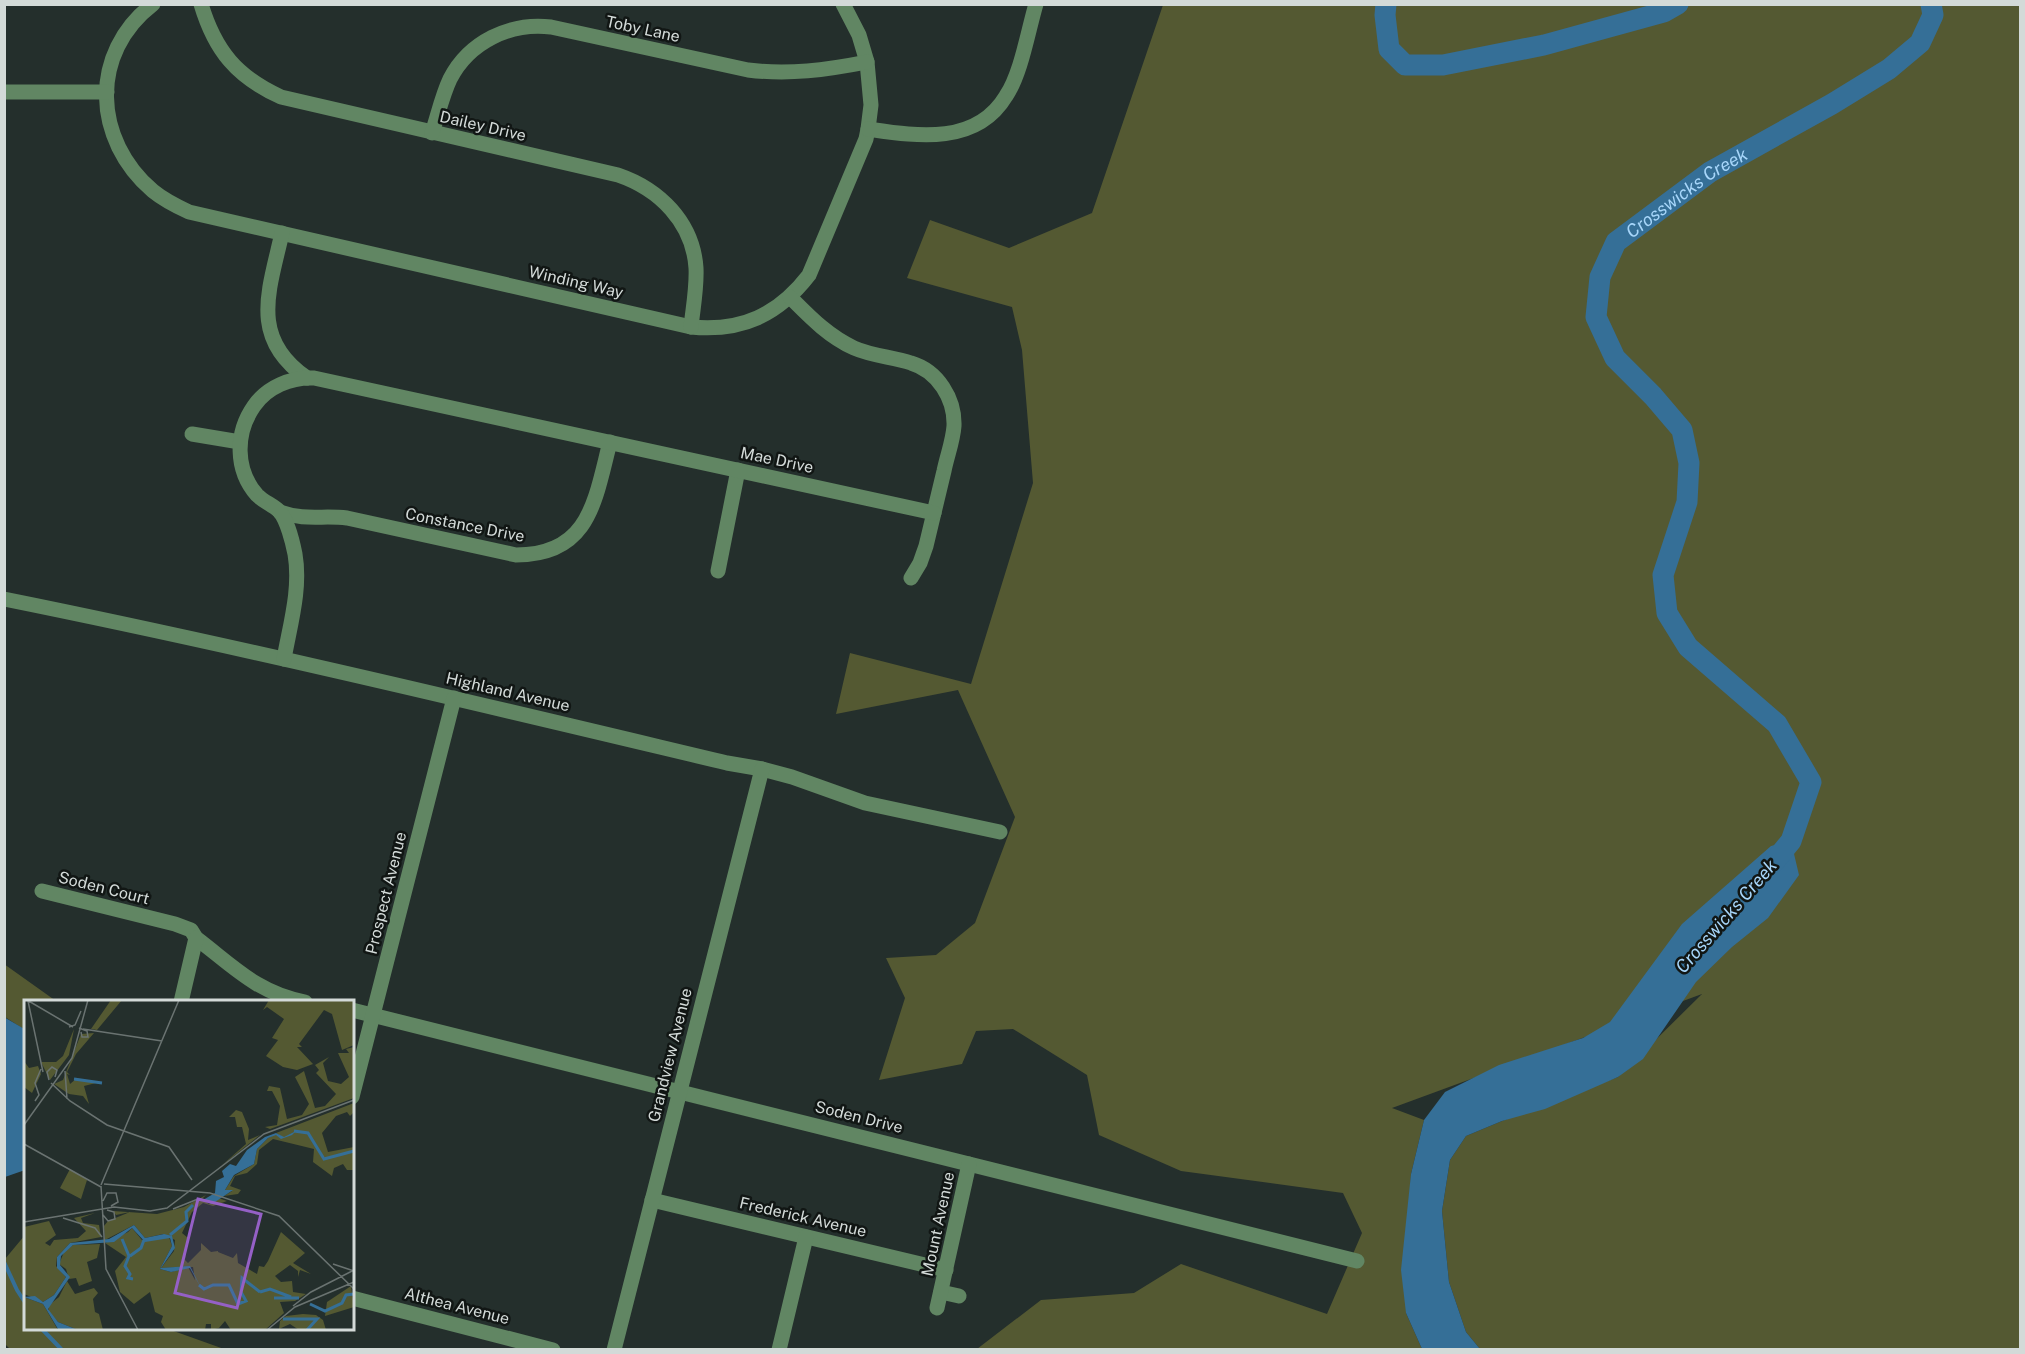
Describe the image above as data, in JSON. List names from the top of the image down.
{
  "streets": {
    "street": [
      "Toby Lane",
      "Dailey Drive",
      "Winding Way",
      "Mae Drive",
      "Constance Drive",
      "Highland Avenue",
      "Soden Court",
      "Prospect Avenue",
      "Grandview Avenue",
      "Soden Drive",
      "Frederick Avenue",
      "Mount Avenue",
      "Althea Avenue"
    ]
  },
  "crossings": [
    ["Toby Lane", "Dailey Drive"],
    ["Toby Lane", "Winding Way"],
    ["Dailey Drive", "Winding Way"],
    ["Mae Drive", "Constance Drive"],
    ["Highland Avenue", "Prospect Avenue"],
    ["Highland Avenue", "Grandview Avenue"],
    ["Prospect Avenue", "Soden Drive"],
    ["Grandview Avenue", "Soden Drive"],
    ["Grandview Avenue", "Frederick Avenue"],
    ["Soden Drive", "Mount Avenue"],
    ["Frederick Avenue", "Mount Avenue"]
  ],
  "water": ["Crosswicks Creek"]
}
